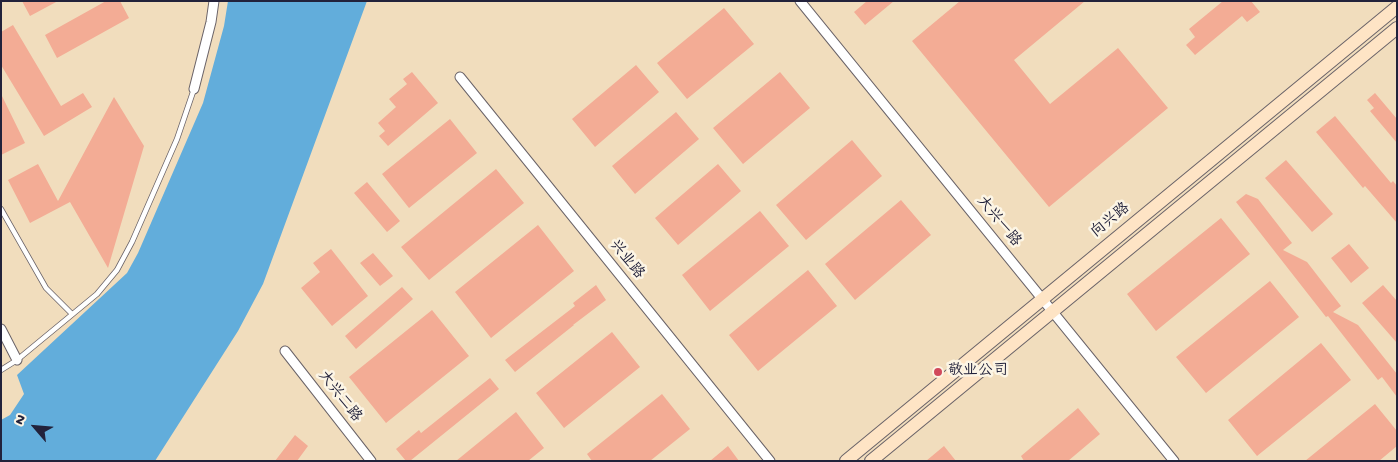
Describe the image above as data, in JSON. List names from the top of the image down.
{
  "streets": {
    "street": [
      "向兴路",
      "大兴一路",
      "兴业路",
      "大兴二路"
    ]
  },
  "crossings": [
    ["向兴路", "大兴一路"]
  ],
  "places": ["敬业公司"],
  "north": "top left"
}
